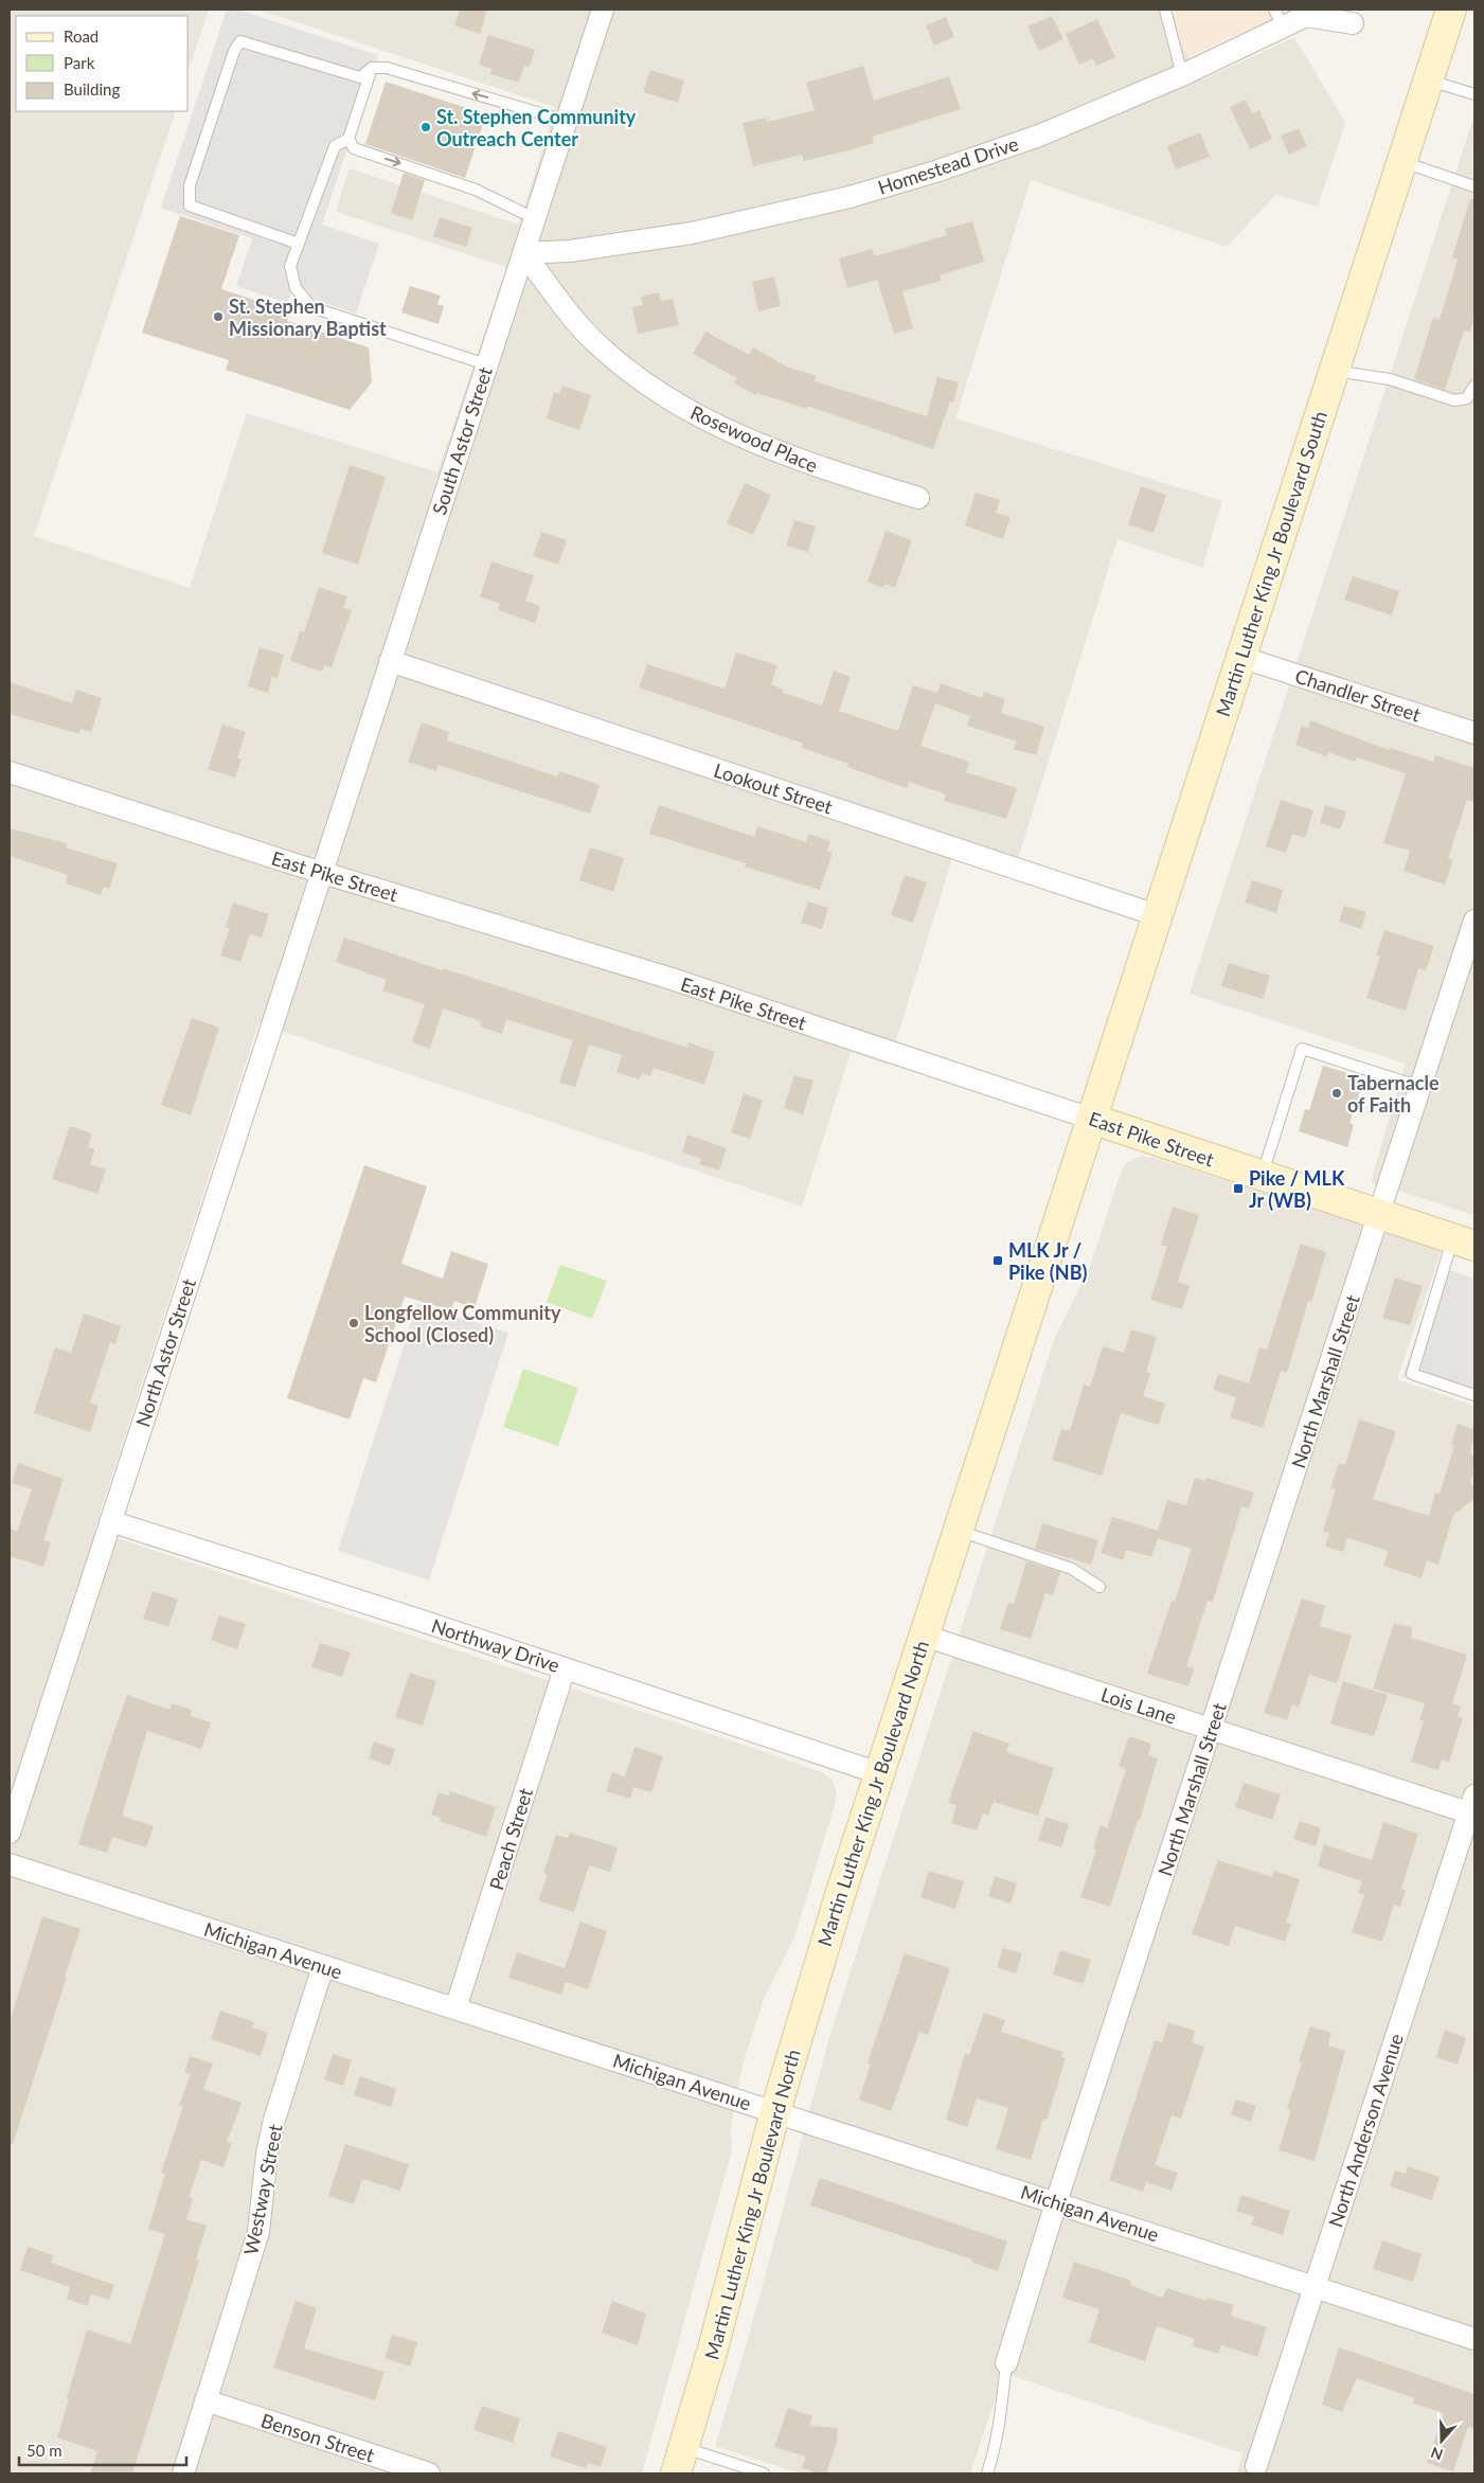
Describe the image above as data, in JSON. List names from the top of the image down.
{
  "streets": {
    "main road": ["Martin Luther King Jr Boulevard South", "East Pike Street", "Martin Luther King Jr Boulevard North"],
    "street": [
      "Homestead Drive",
      "Rosewood Place",
      "South Astor Street",
      "Chandler Street",
      "Lookout Street",
      "North Astor Street",
      "North Marshall Street",
      "Northway Drive",
      "Lois Lane",
      "Peach Street",
      "Michigan Avenue",
      "North Anderson Avenue",
      "Westway Street",
      "Benson Street"
    ]
  },
  "crossings": [
    ["Homestead Drive", "Rosewood Place"],
    ["Homestead Drive", "South Astor Street"],
    ["Rosewood Place", "South Astor Street"],
    ["South Astor Street", "Lookout Street"],
    ["South Astor Street", "East Pike Street"],
    ["South Astor Street", "North Astor Street"],
    ["Martin Luther King Jr Boulevard South", "Chandler Street"],
    ["Martin Luther King Jr Boulevard South", "Lookout Street"],
    ["Martin Luther King Jr Boulevard South", "East Pike Street"],
    ["Martin Luther King Jr Boulevard South", "Martin Luther King Jr Boulevard North"],
    ["East Pike Street", "North Astor Street"],
    ["East Pike Street", "North Marshall Street"],
    ["East Pike Street", "Martin Luther King Jr Boulevard North"],
    ["North Astor Street", "Northway Drive"],
    ["North Marshall Street", "Lois Lane"],
    ["North Marshall Street", "Michigan Avenue"],
    ["Northway Drive", "Martin Luther King Jr Boulevard North"],
    ["Northway Drive", "Peach Street"],
    ["Lois Lane", "Martin Luther King Jr Boulevard North"],
    ["Lois Lane", "North Anderson Avenue"],
    ["Martin Luther King Jr Boulevard North", "Michigan Avenue"],
    ["Peach Street", "Michigan Avenue"],
    ["Michigan Avenue", "North Anderson Avenue"],
    ["Michigan Avenue", "Westway Street"],
    ["Westway Street", "Benson Street"]
  ],
  "places": {
    "other": [
      "St. Stephen Community Outreach Center",
      "St. Stephen Missionary Baptist",
      "Tabernacle of Faith",
      "Longfellow Community School (Closed)"
    ],
    "transit": ["Pike / MLK Jr (WB)", "MLK Jr / Pike (NB)"]
  },
  "legend": ["Road", "Park", "Building"],
  "scale_bar": "50 m",
  "north": "bottom"
}
